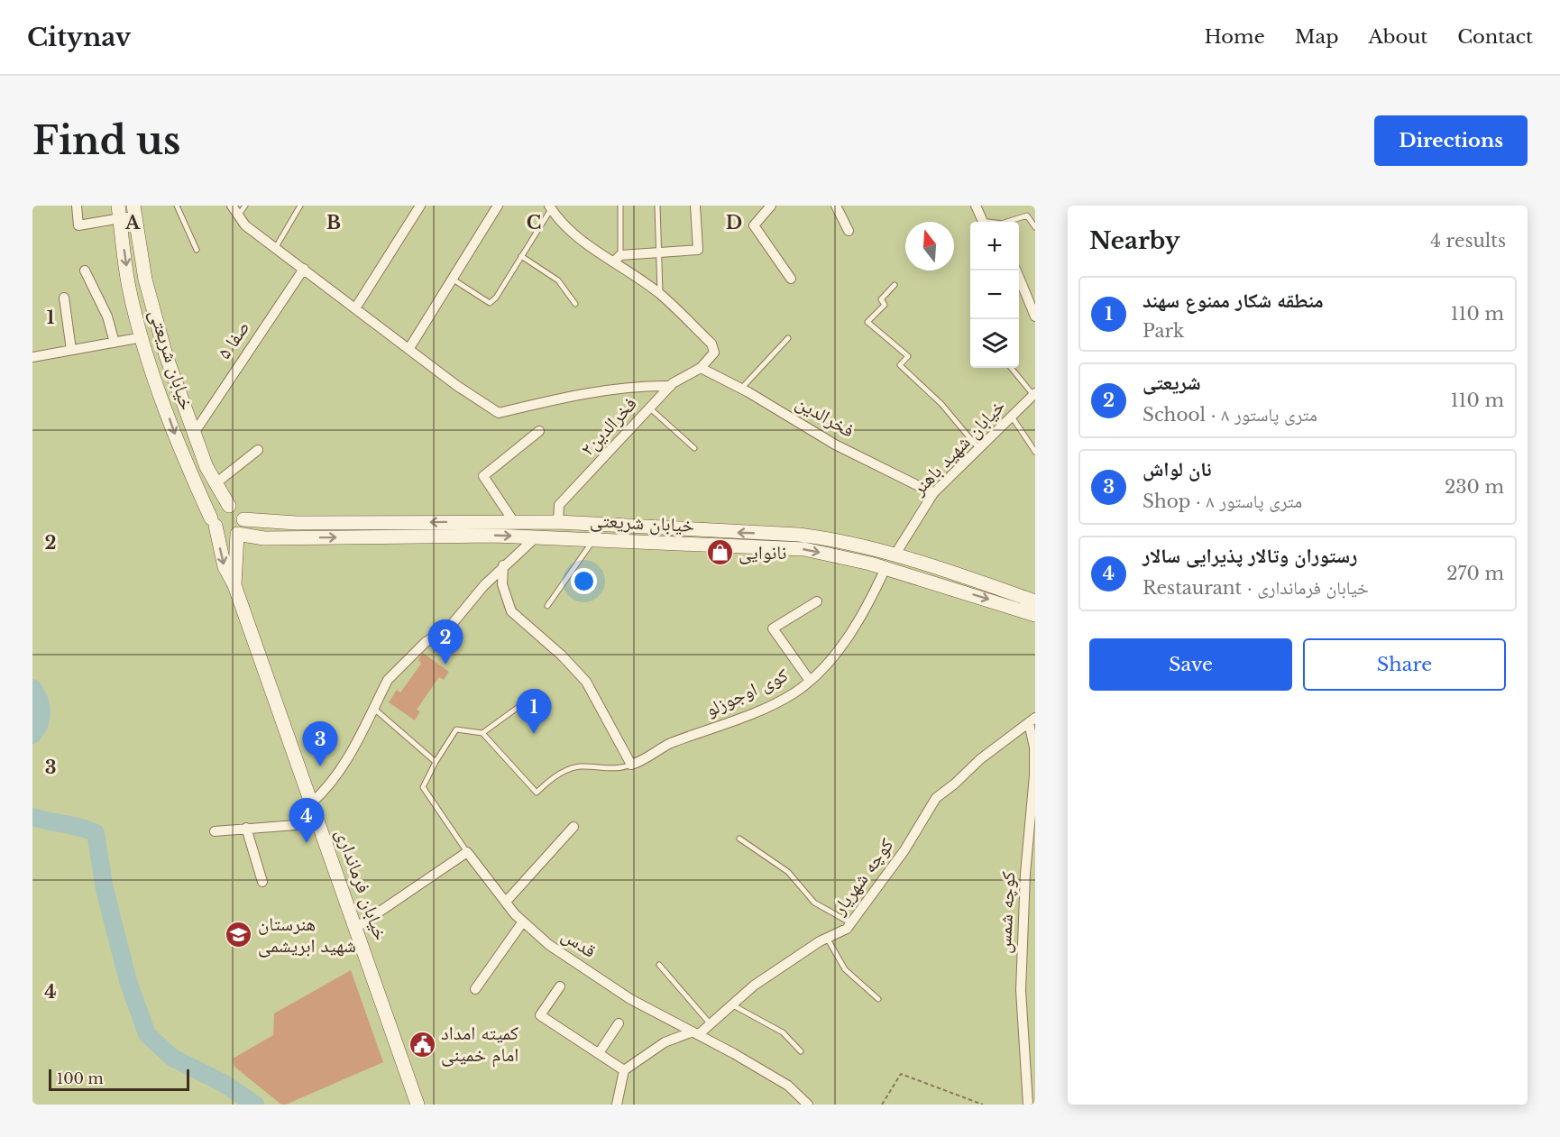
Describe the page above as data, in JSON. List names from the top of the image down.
{
  "streets": {
    "main road": ["خیابان شریعتی", "خیابان فرمانداری"],
    "street": [
      "صفا ۵",
      "فخرالدین",
      "فخرالدین۲",
      "خیابان شهید باهنر",
      "کوی اوجوزلو",
      "کوچه شهریار",
      "کوچه شمس",
      "قدس"
    ]
  },
  "crossings": [
    ["صفا ۵", "خیابان شریعتی"],
    ["خیابان شریعتی", "فخرالدین۲"],
    ["خیابان شریعتی", "خیابان شهید باهنر"],
    ["خیابان شریعتی", "کوی اوجوزلو"],
    ["خیابان شریعتی", "خیابان فرمانداری"],
    ["فخرالدین", "فخرالدین۲"],
    ["فخرالدین", "خیابان شهید باهنر"],
    ["کوچه شهریار", "کوچه شمس"],
    ["کوچه شهریار", "قدس"]
  ],
  "places": {
    "shop": ["نانوایی"],
    "school or university": ["هنرستان شهید ابریشمی"],
    "public building": ["کمیته امداد امام خمینی"]
  },
  "scale_bar": "100 m",
  "north": "top",
  "page": {
    "header": "Citynav",
    "nav": [
      "Home",
      "Map",
      "About",
      "Contact"
    ],
    "buttons": [
      "Directions",
      ["Save", "Share"]
    ],
    "title": "Find us",
    "heading": ["Nearby", "4 results"],
    "map_buttons": ["+", "−"],
    "list": [
      {
        "mark": "1",
        "name": "منطقه شکار ممنوع سهند",
        "note": "Park",
        "value": "110 m"
      },
      {
        "mark": "2",
        "name": "شریعتی",
        "note": "School · ۸ متری پاستور",
        "value": "110 m"
      },
      {
        "mark": "3",
        "name": "نان لواش",
        "note": "Shop · ۸ متری پاستور",
        "value": "230 m"
      },
      {
        "mark": "4",
        "name": "رستوران وتالار پذیرایی سالار",
        "note": "Restaurant · خیابان فرمانداری",
        "value": "270 m"
      }
    ],
    "pins": [
      "2",
      "1",
      "3",
      "4"
    ],
    "scale": "100 m"
  },
  "grid": {
    "columns": [
      "A",
      "B",
      "C",
      "D"
    ],
    "rows": [
      "1",
      "2",
      "3",
      "4"
    ]
  }
}
